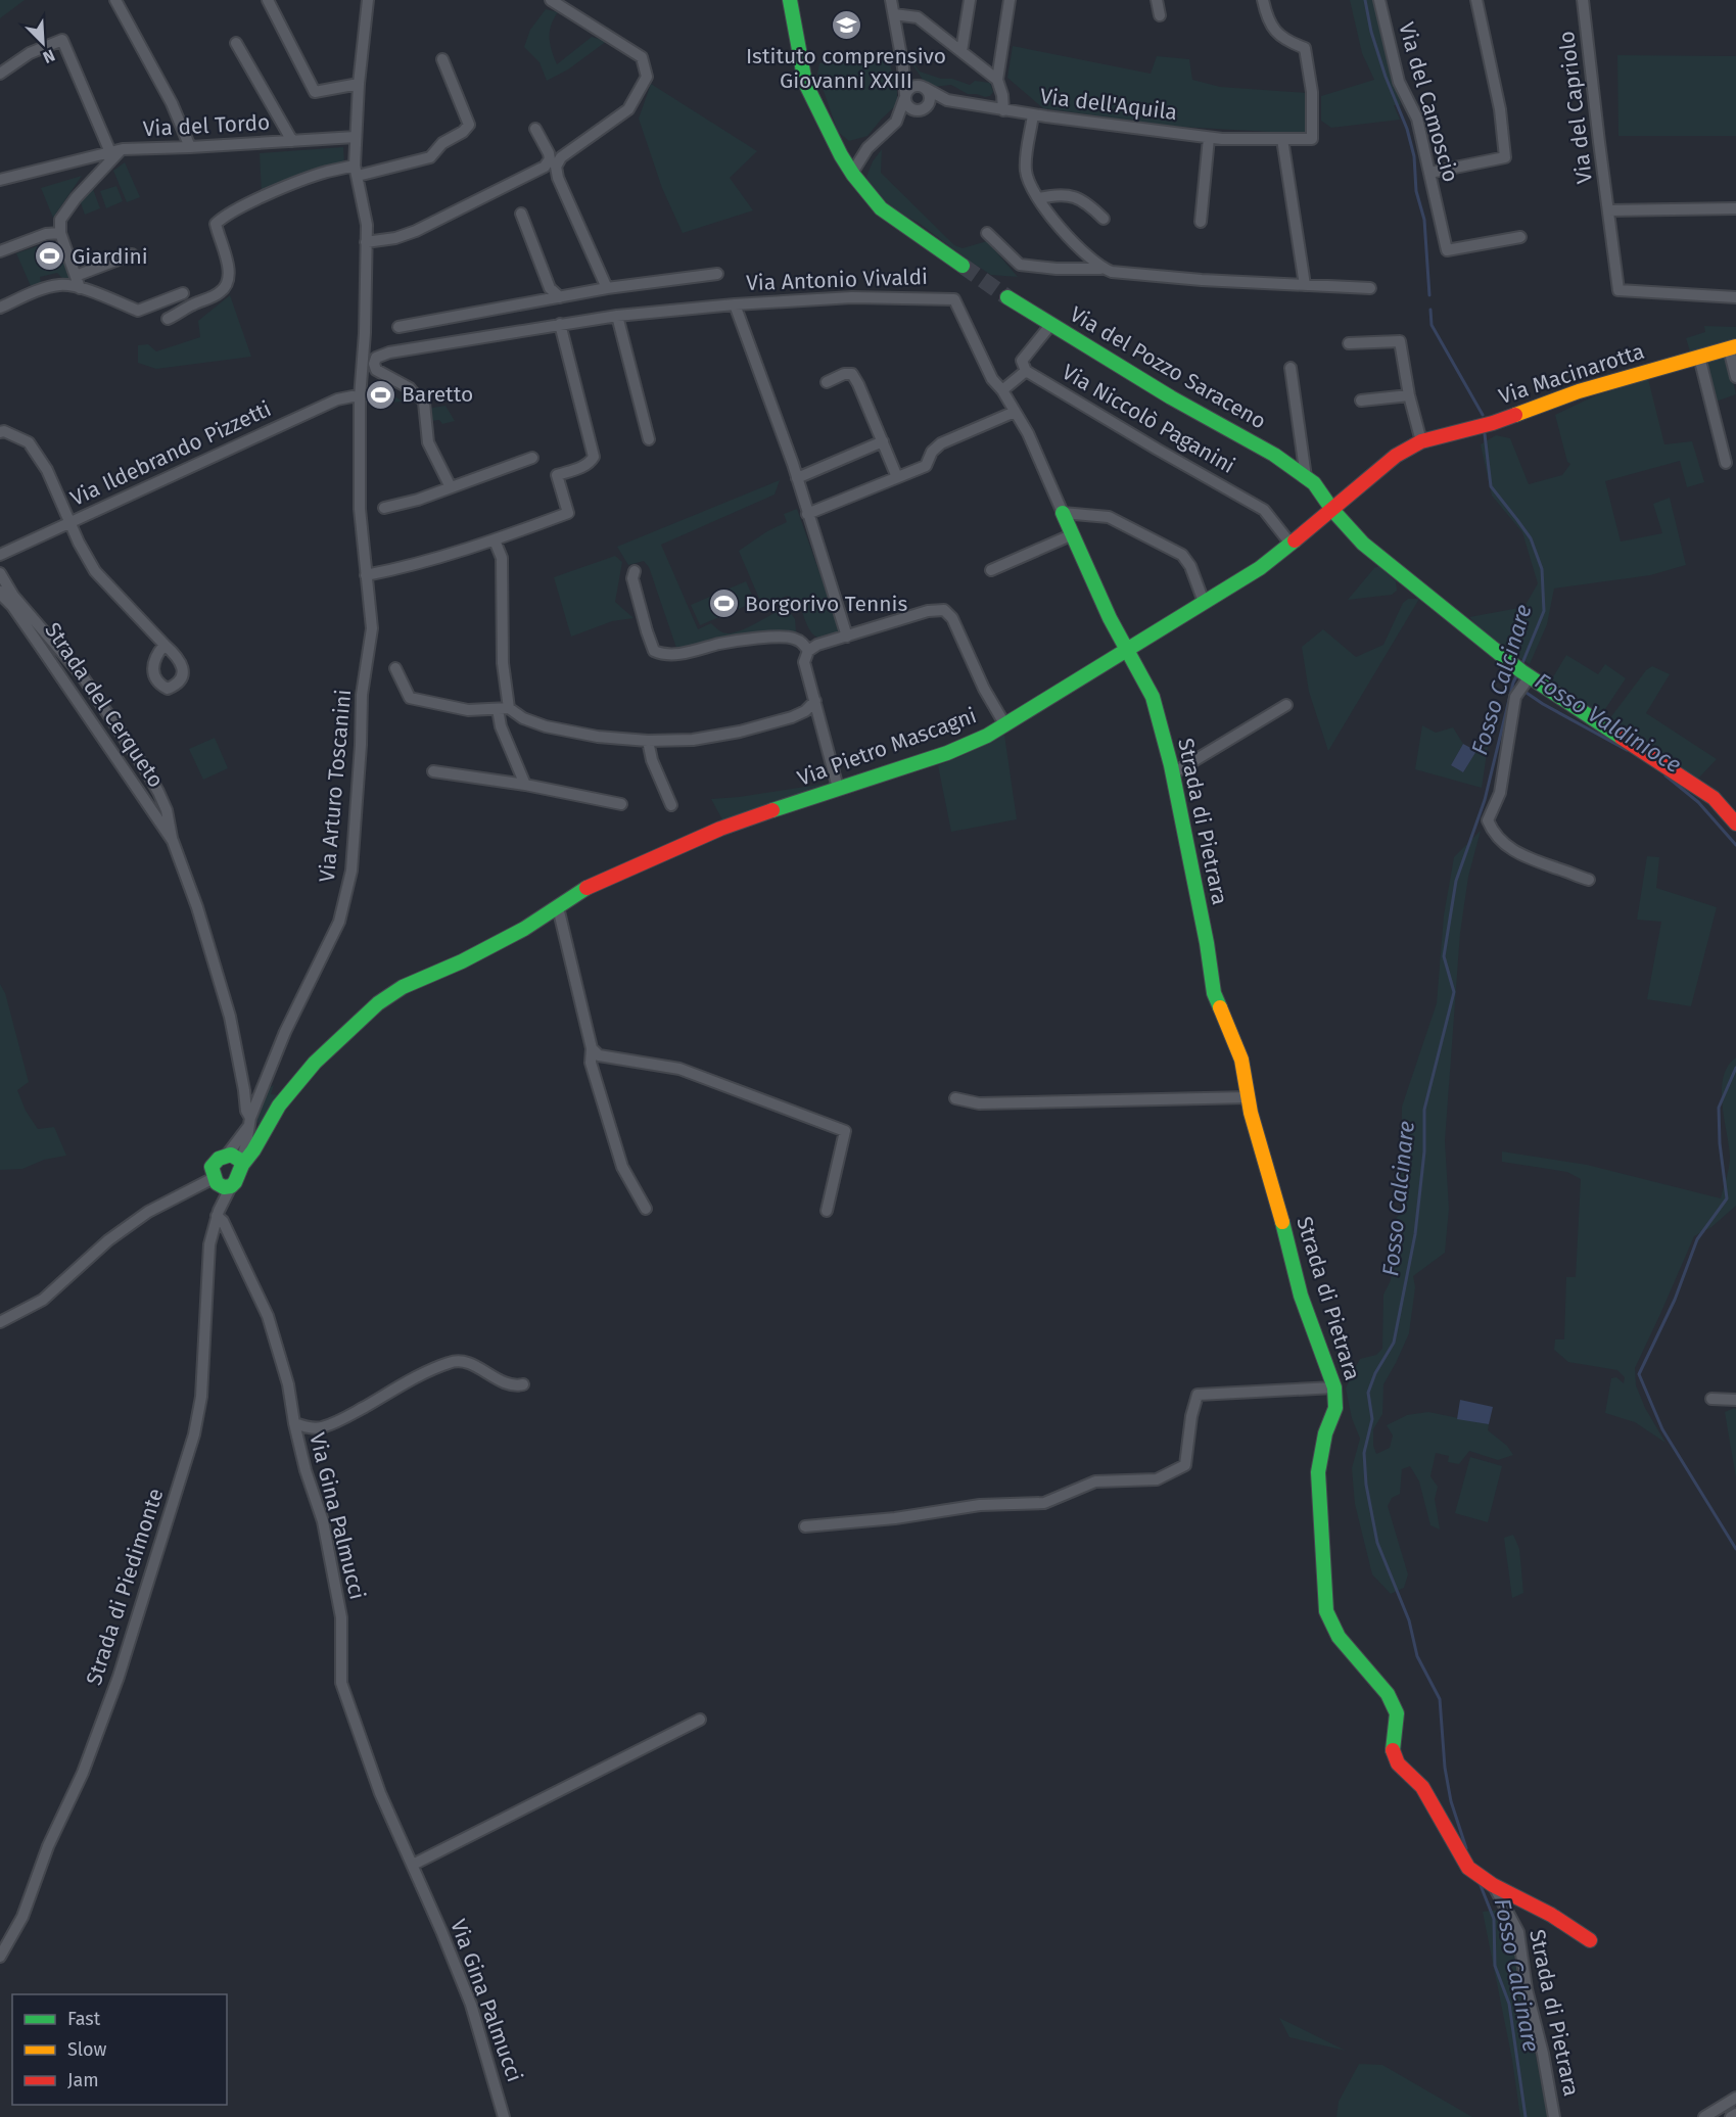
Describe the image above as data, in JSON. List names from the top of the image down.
{
  "streets": {
    "street": [
      "Via del Camoscio",
      "Via dell'Aquila",
      "Via del Capriolo",
      "Via del Tordo",
      "Via Antonio Vivaldi",
      "Via del Pozzo Saraceno",
      "Via Macinarotta",
      "Via Niccolò Paganini",
      "Via Ildebrando Pizzetti",
      "Strada del Cerqueto",
      "Via Pietro Mascagni",
      "Via Arturo Toscanini",
      "Strada di Pietrara",
      "Via Gina Palmucci",
      "Strada di Piedimonte"
    ]
  },
  "crossings": [
    ["Via del Tordo", "Via Arturo Toscanini"],
    ["Via Antonio Vivaldi", "Via Pietro Mascagni"],
    ["Via Antonio Vivaldi", "Strada di Pietrara"],
    ["Via del Pozzo Saraceno", "Via Macinarotta"],
    ["Via del Pozzo Saraceno", "Via Pietro Mascagni"],
    ["Via Macinarotta", "Via Pietro Mascagni"],
    ["Via Niccolò Paganini", "Via Pietro Mascagni"],
    ["Via Ildebrando Pizzetti", "Via Arturo Toscanini"],
    ["Strada del Cerqueto", "Via Arturo Toscanini"],
    ["Via Pietro Mascagni", "Via Arturo Toscanini"],
    ["Via Pietro Mascagni", "Strada di Pietrara"],
    ["Via Pietro Mascagni", "Strada di Piedimonte"],
    ["Via Arturo Toscanini", "Strada di Piedimonte"],
    ["Via Gina Palmucci", "Strada di Piedimonte"]
  ],
  "water": ["Fosso Calcinare", "Fosso Valdinioce"],
  "places": {
    "school or university": ["Istituto comprensivo Giovanni XXIII"],
    "sports": ["Giardini", "Baretto", "Borgorivo Tennis"]
  },
  "legend": ["Fast", "Slow", "Jam"],
  "north": "bottom right"
}
